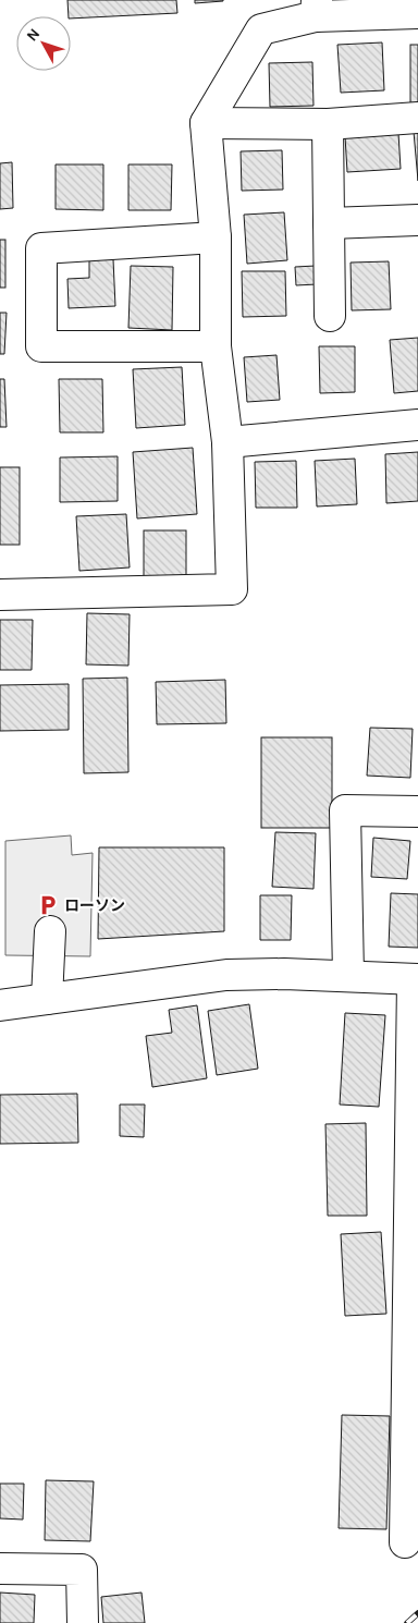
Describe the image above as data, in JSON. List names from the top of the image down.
{
  "places": {
    "parking": ["ローソン"]
  },
  "north": "top left"
}
